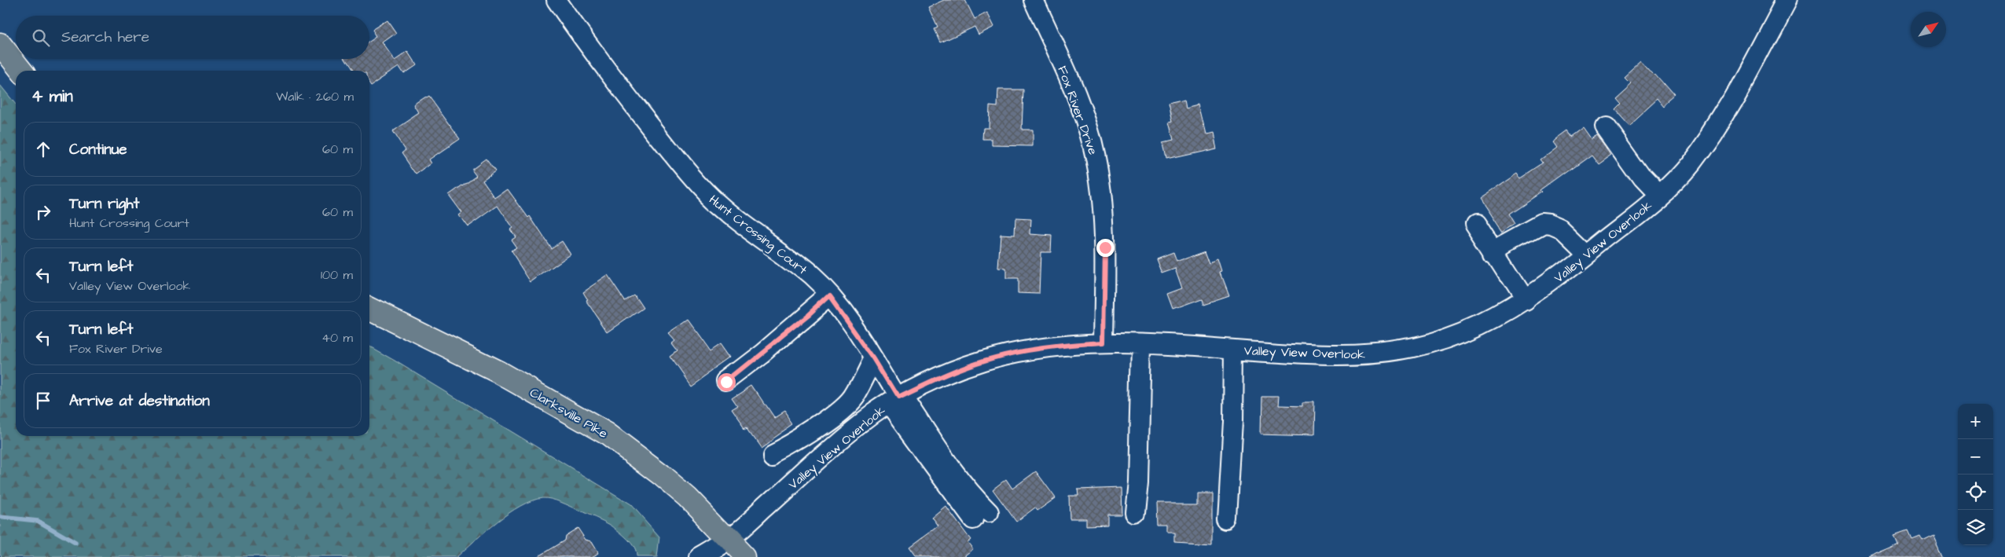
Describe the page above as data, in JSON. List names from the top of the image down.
{
  "streets": {
    "main road": ["Clarksville Pike"],
    "street": ["Fox River Drive", "Hunt Crossing Court", "Valley View Overlook"]
  },
  "crossings": [
    ["Fox River Drive", "Valley View Overlook"],
    ["Hunt Crossing Court", "Valley View Overlook"],
    ["Valley View Overlook", "Clarksville Pike"]
  ],
  "north": "top right",
  "page": {
    "search": "Search here",
    "heading": ["4 min", "Walk · 260 m"],
    "list": [
      ["Continue", "60 m"],
      ["Turn right", "Hunt Crossing Court", "60 m"],
      ["Turn left", "Valley View Overlook", "100 m"],
      ["Turn left", "Fox River Drive", "40 m"],
      "Arrive at destination"
    ],
    "map_buttons": ["+", "−"]
  }
}
